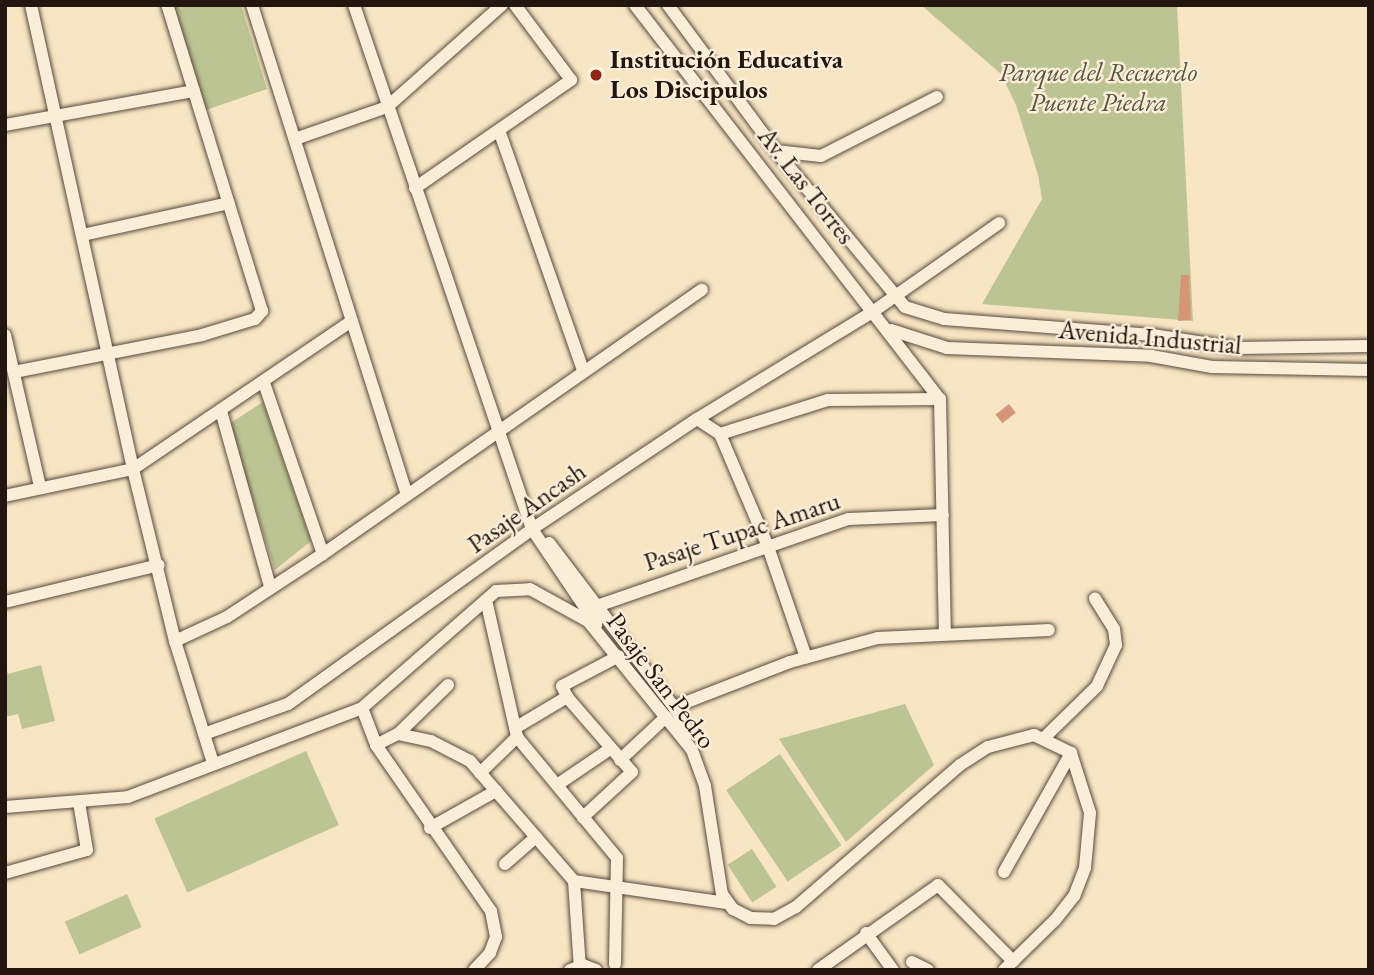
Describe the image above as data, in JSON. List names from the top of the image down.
{
  "streets": {
    "street": [
      "Av. Las Torres",
      "Avenida Industrial",
      "Pasaje Ancash",
      "Pasaje Tupac Amaru",
      "Pasaje San Pedro"
    ]
  },
  "crossings": [
    ["Av. Las Torres", "Avenida Industrial"],
    ["Av. Las Torres", "Pasaje Ancash"]
  ],
  "parks": ["Parque del Recuerdo Puente Piedra"],
  "places": ["Institución Educativa Los Discipulos"]
}
